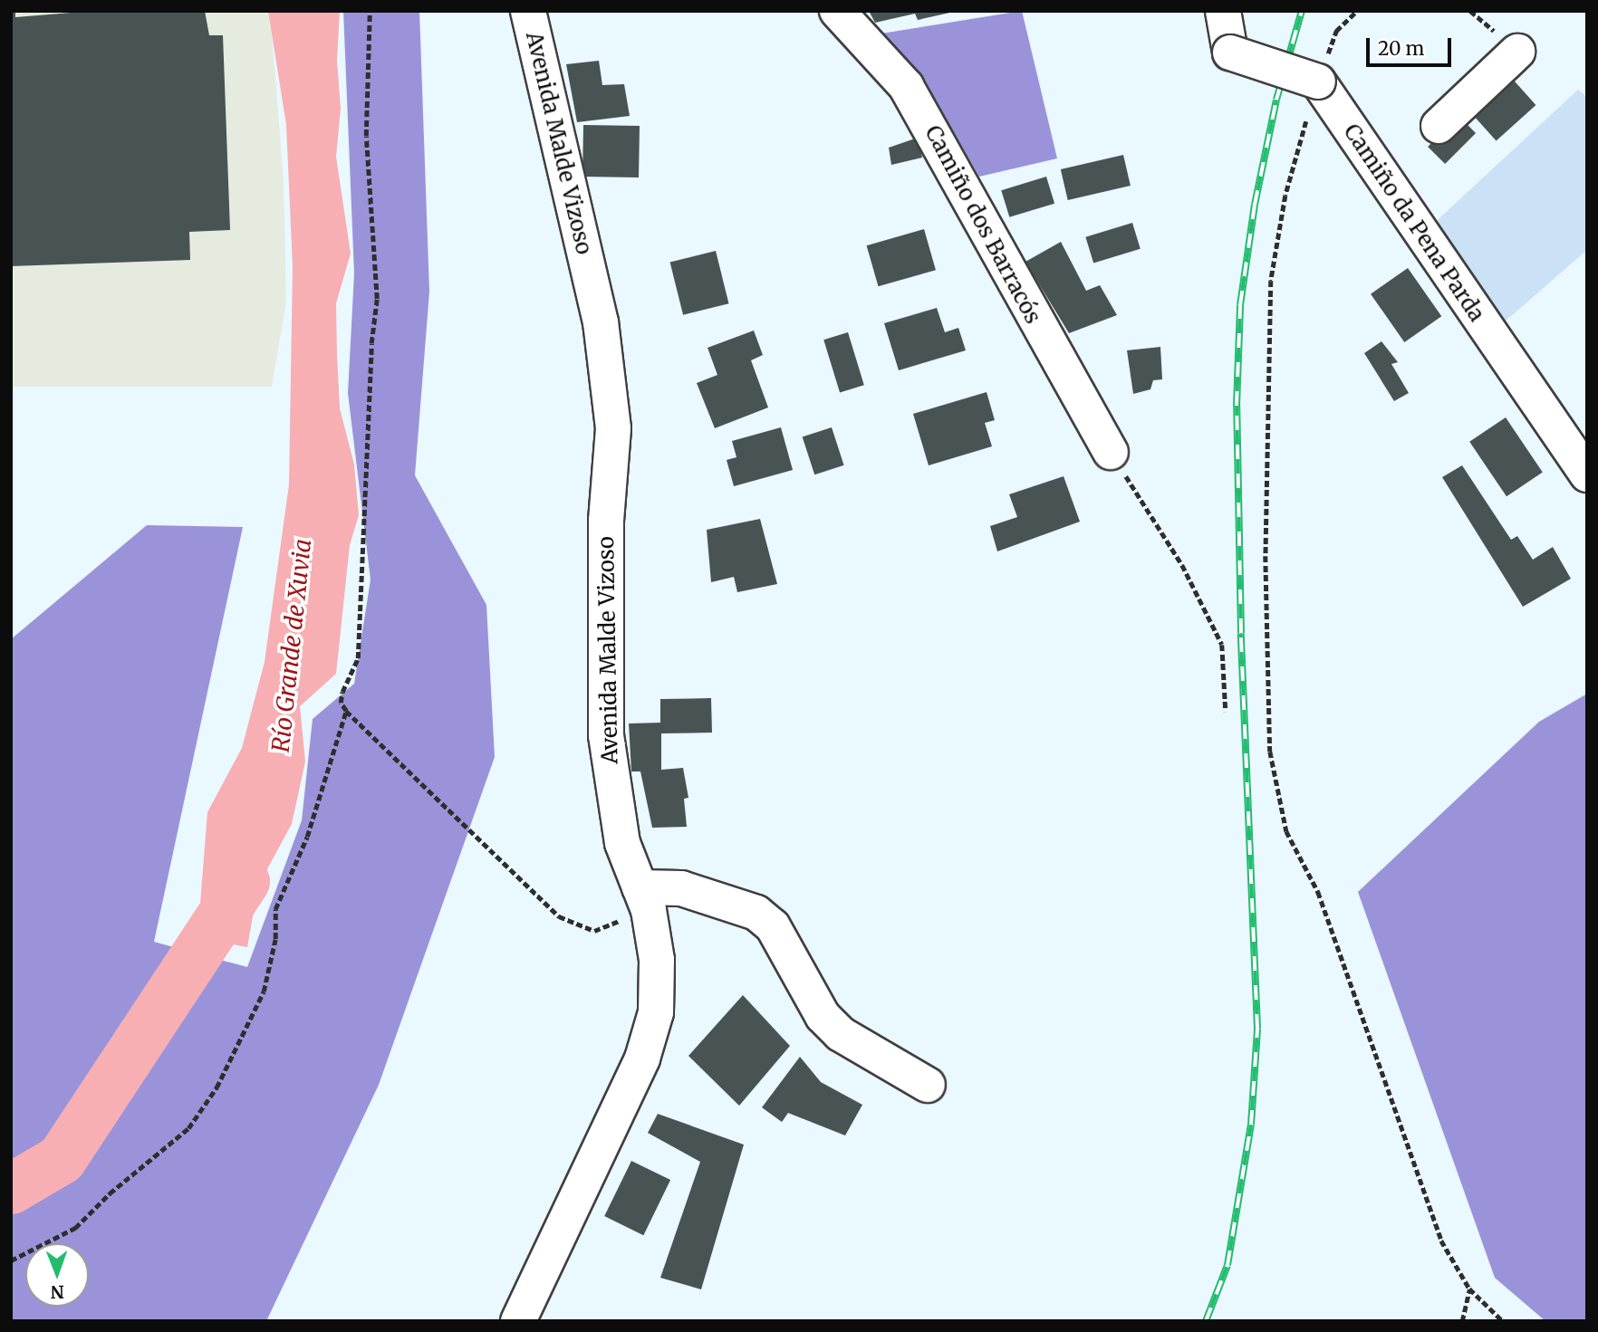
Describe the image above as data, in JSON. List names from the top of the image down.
{
  "streets": {
    "street": ["Avenida Malde Vizoso", "Camiño da Pena Parda", "Camiño dos Barracós"]
  },
  "water": ["Río Grande de Xuvia"],
  "scale_bar": "20 m",
  "north": "bottom"
}
